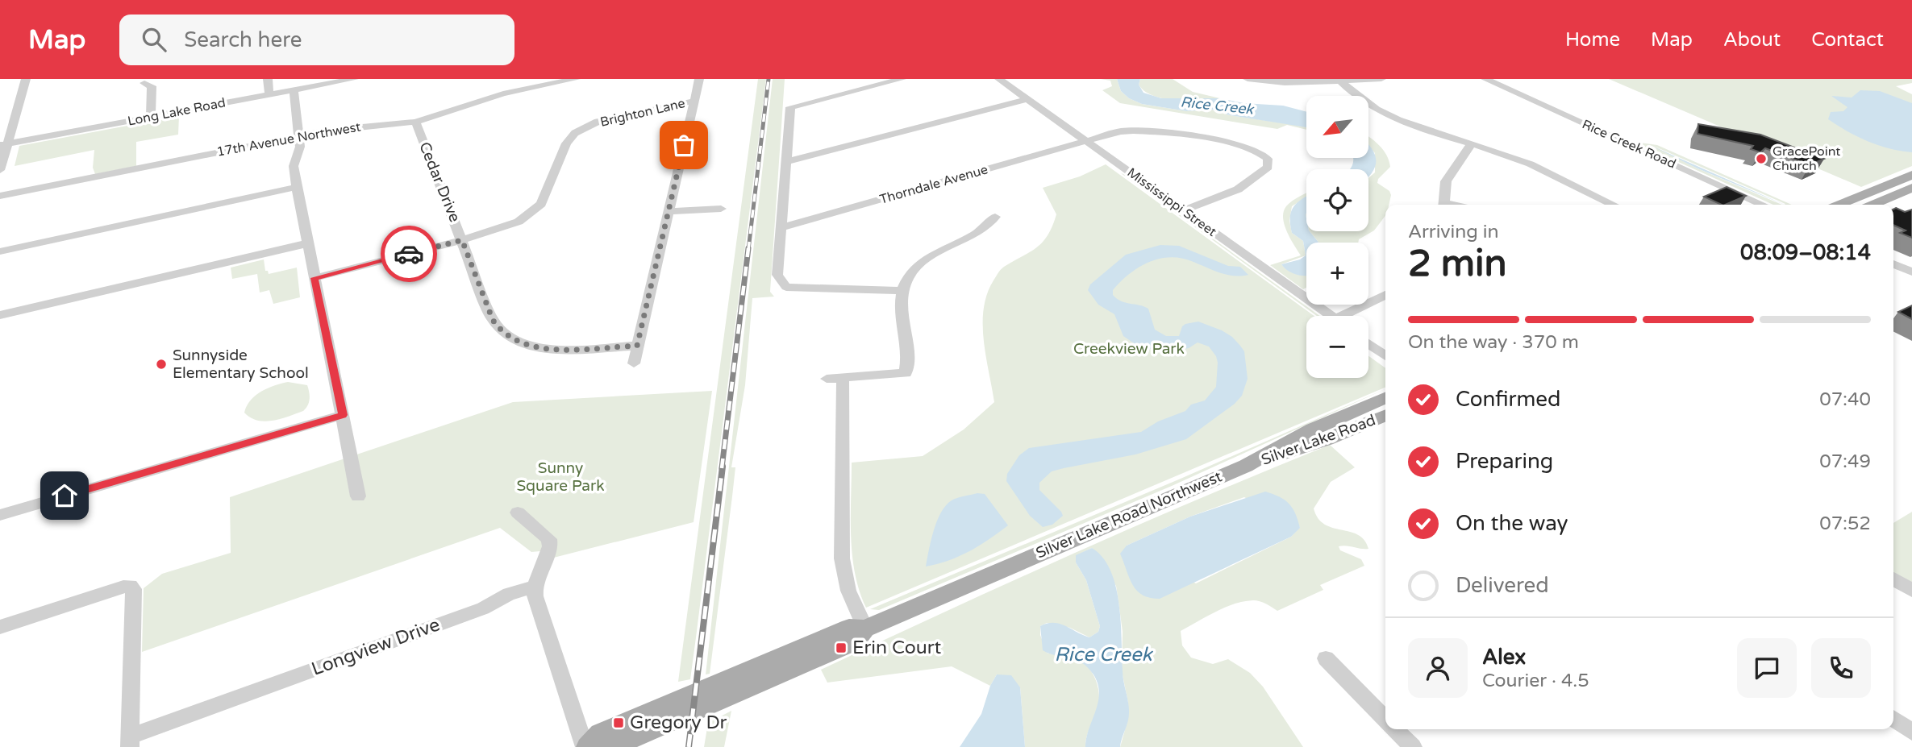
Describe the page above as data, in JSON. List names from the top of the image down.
{
  "streets": {
    "main road": ["Silver Lake Road", "Silver Lake Road Northwest"],
    "street": [
      "Long Lake Road",
      "Brighton Lane",
      "17th Avenue Northwest",
      "Rice Creek Road",
      "Cedar Drive",
      "Thorndale Avenue",
      "Mississippi Street",
      "Longview Drive"
    ]
  },
  "crossings": [
    ["Brighton Lane", "Cedar Drive"],
    ["17th Avenue Northwest", "Cedar Drive"],
    ["Thorndale Avenue", "Mississippi Street"],
    ["Silver Lake Road", "Silver Lake Road Northwest"]
  ],
  "water": ["Rice Creek"],
  "parks": ["Creekview Park", "Sunny Square Park"],
  "places": {
    "other": ["GracePoint Church", "Sunnyside Elementary School"],
    "transit": ["Erin Court", "Gregory Dr"]
  },
  "north": "bottom left",
  "page": {
    "header": "Map",
    "search": "Search here",
    "nav": [
      "Home",
      "Map",
      "About",
      "Contact"
    ],
    "map_buttons": ["+", "−"],
    "heading": ["2 min", "Arriving in", "08:09–08:14"],
    "panel": ["Alex", "Courier · 4.5"],
    "bar": "On the way · 370 m",
    "list": [
      ["Confirmed", "07:40"],
      ["Preparing", "07:49"],
      ["On the way", "07:52"],
      "Delivered"
    ]
  }
}
